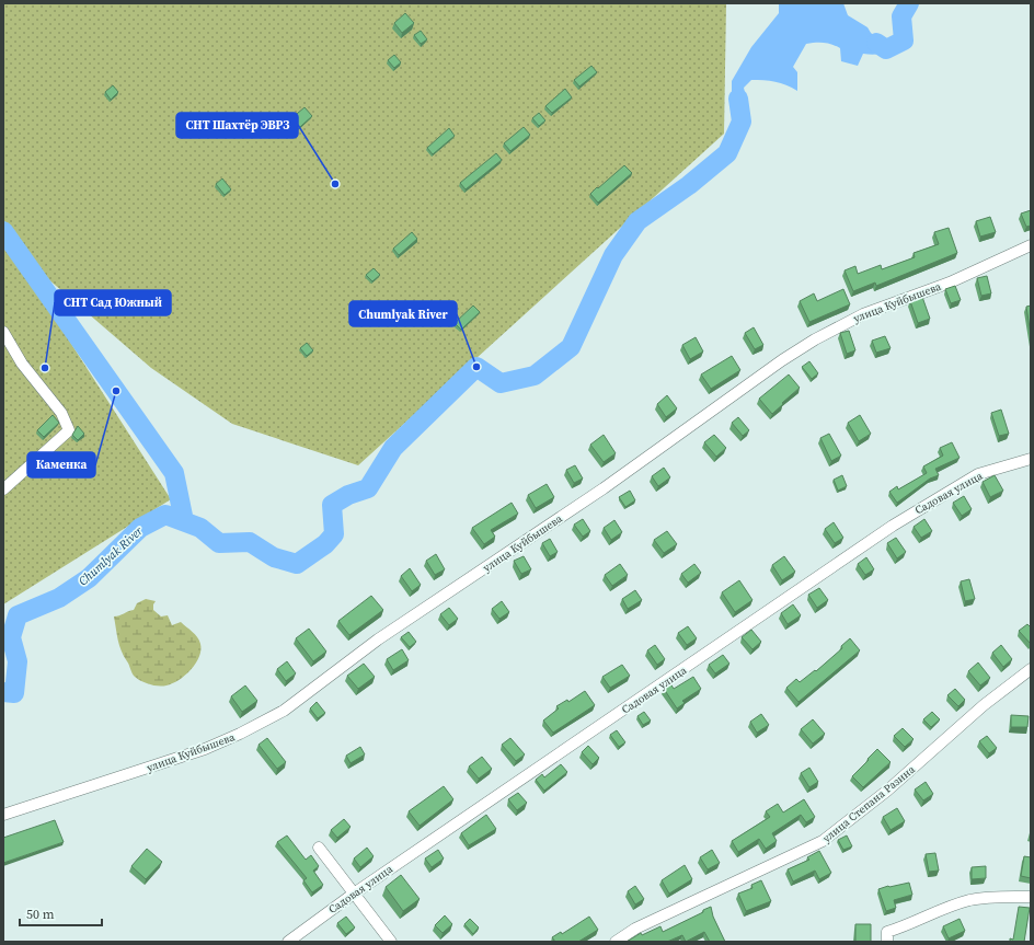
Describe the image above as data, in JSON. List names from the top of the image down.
{
  "streets": {
    "street": ["улица Куйбышева", "Садовая улица", "улица Степана Разина"]
  },
  "water": ["Chumlyak River"],
  "places": [
    "СНТ Шахтёр ЭВРЗ",
    "Chumlyak River",
    "СНТ Сад Южный",
    "Каменка"
  ],
  "scale_bar": "50 m"
}
